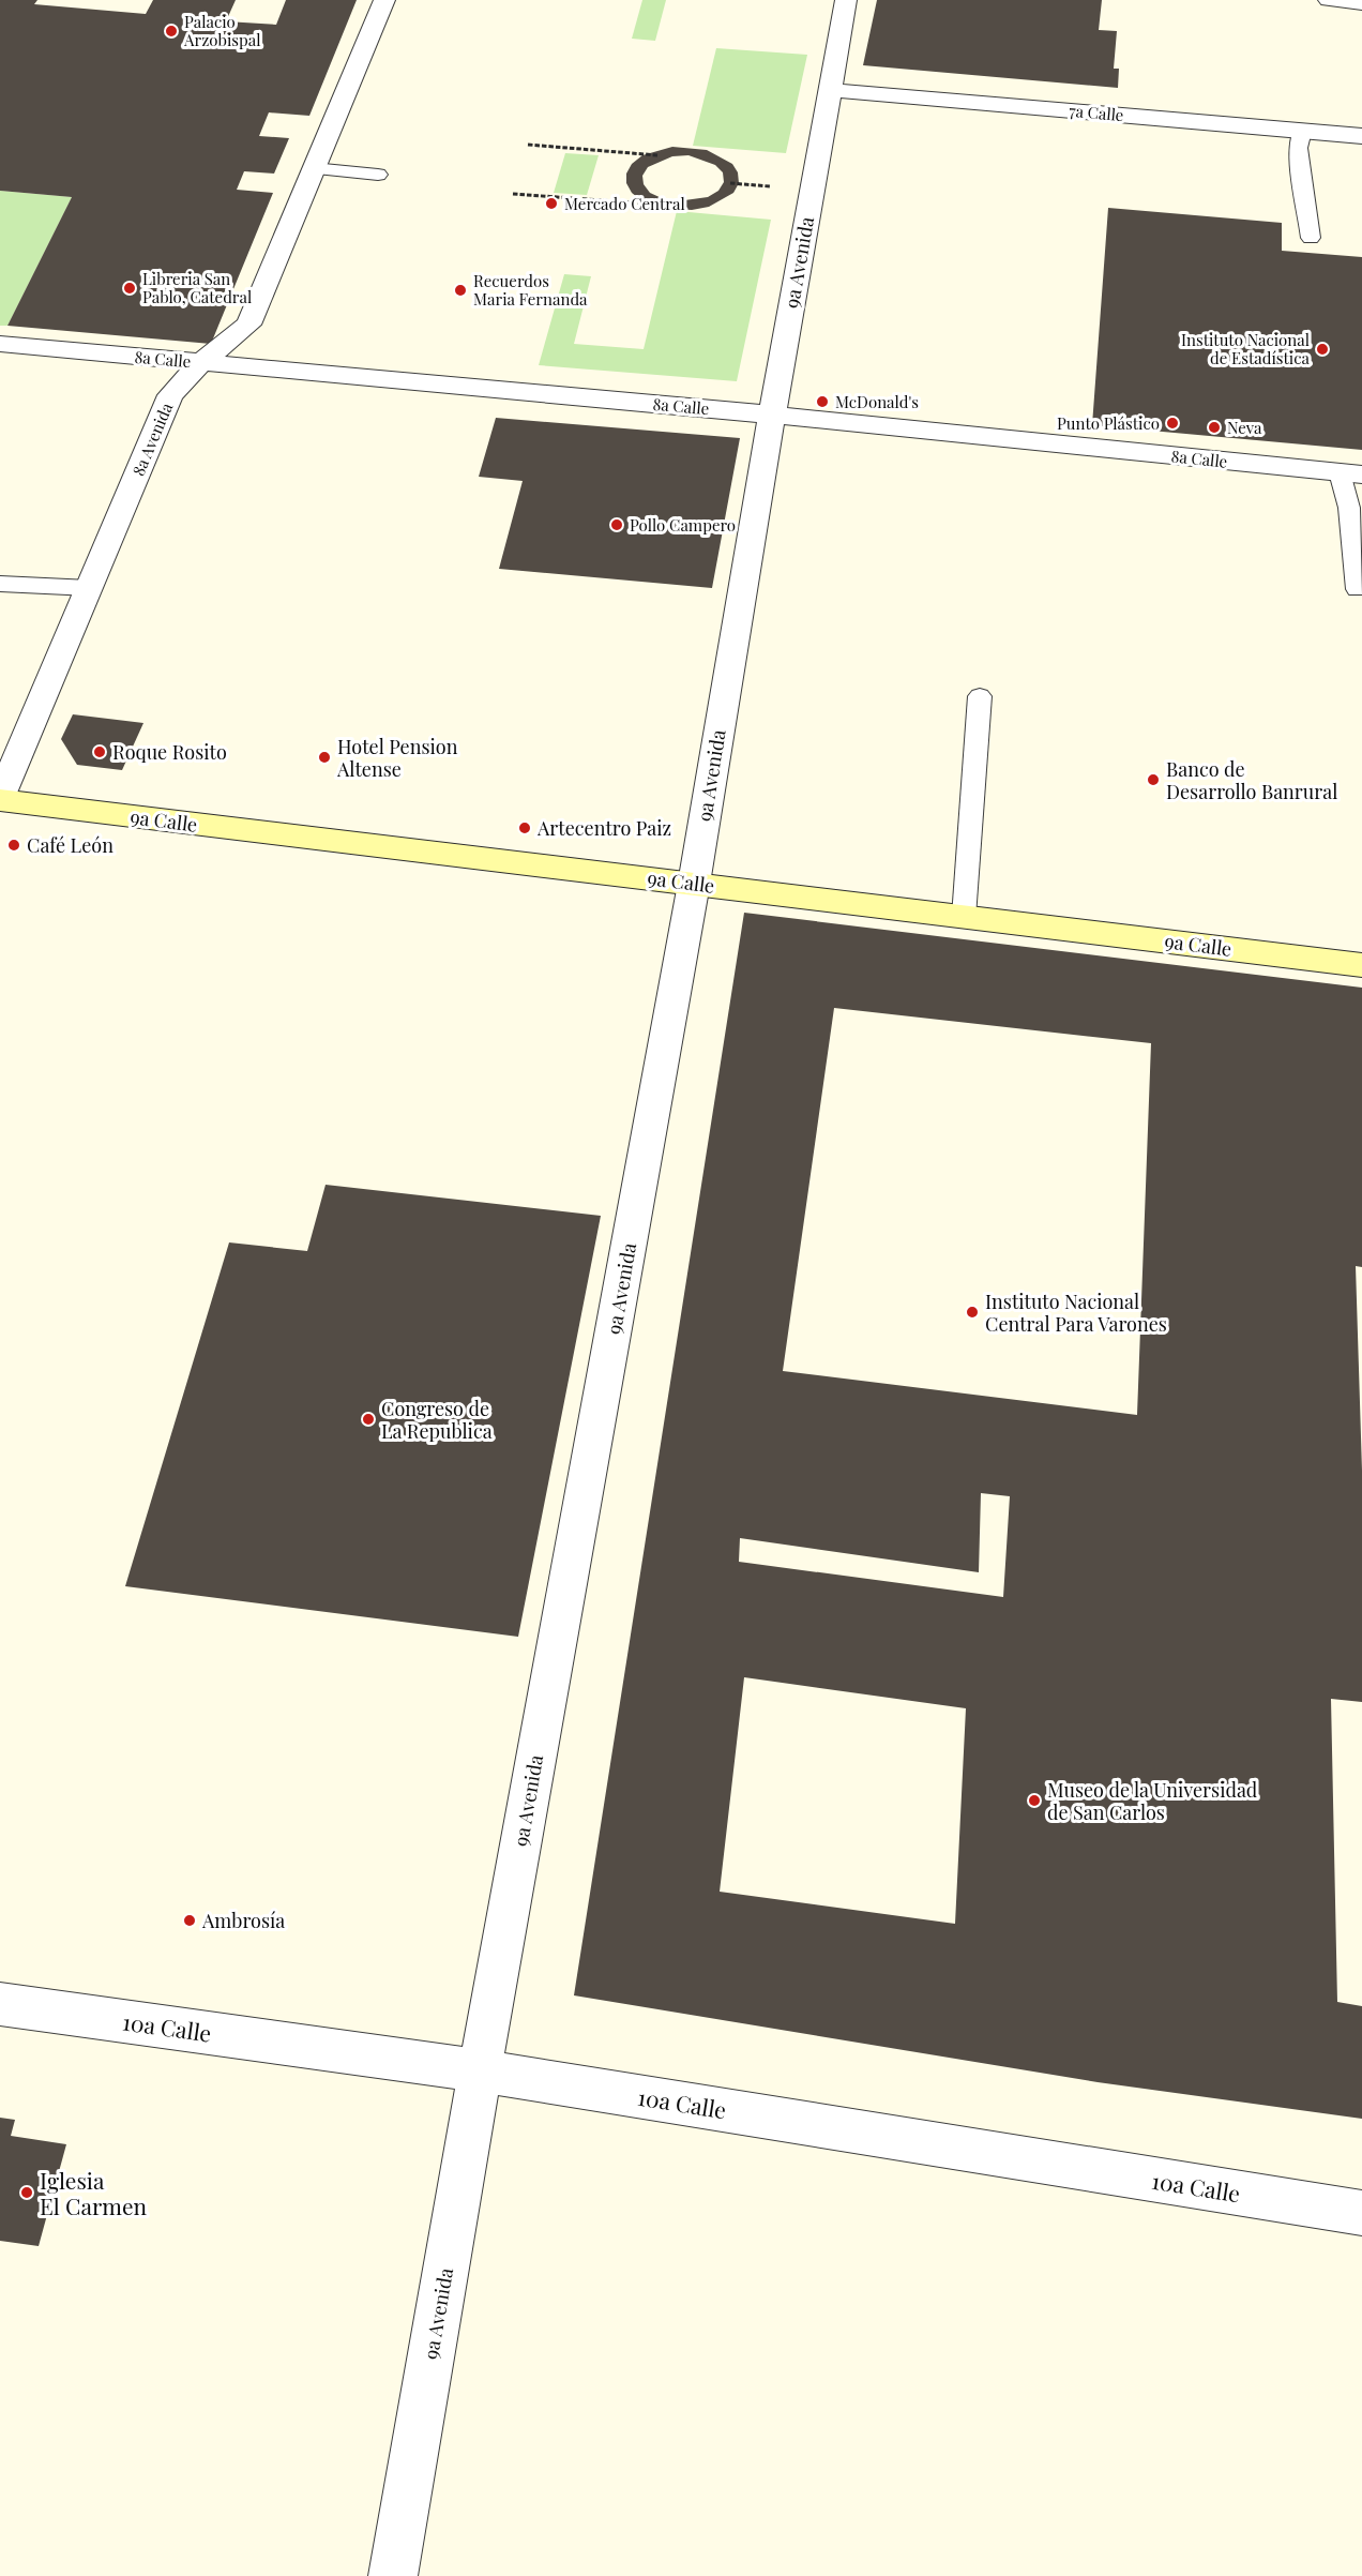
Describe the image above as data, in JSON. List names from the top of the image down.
{
  "streets": {
    "main road": ["9a Calle"],
    "street": [
      "7a Calle",
      "9a Avenida",
      "8a Calle",
      "8a Avenida",
      "10a Calle"
    ]
  },
  "crossings": [
    ["7a Calle", "9a Avenida"],
    ["9a Avenida", "8a Calle"],
    ["9a Avenida", "9a Calle"],
    ["9a Avenida", "10a Calle"],
    ["8a Calle", "8a Avenida"],
    ["8a Avenida", "9a Calle"]
  ],
  "places": [
    "Palacio Arzobispal",
    "Mercado Central",
    "Libreria San Pablo, Catedral",
    "Recuerdos Maria Fernanda",
    "Instituto Nacional de Estadística",
    "McDonald's",
    "Punto Plástico",
    "Neva",
    "Pollo Campero",
    "Roque Rosito",
    "Hotel Pension Altense",
    "Banco de Desarrollo Banrural",
    "Artecentro Paiz",
    "Café León",
    "Instituto Nacional Central Para Varones",
    "Congreso de La Republica",
    "Museo de la Universidad de San Carlos",
    "Ambrosía",
    "Iglesia El Carmen"
  ]
}
